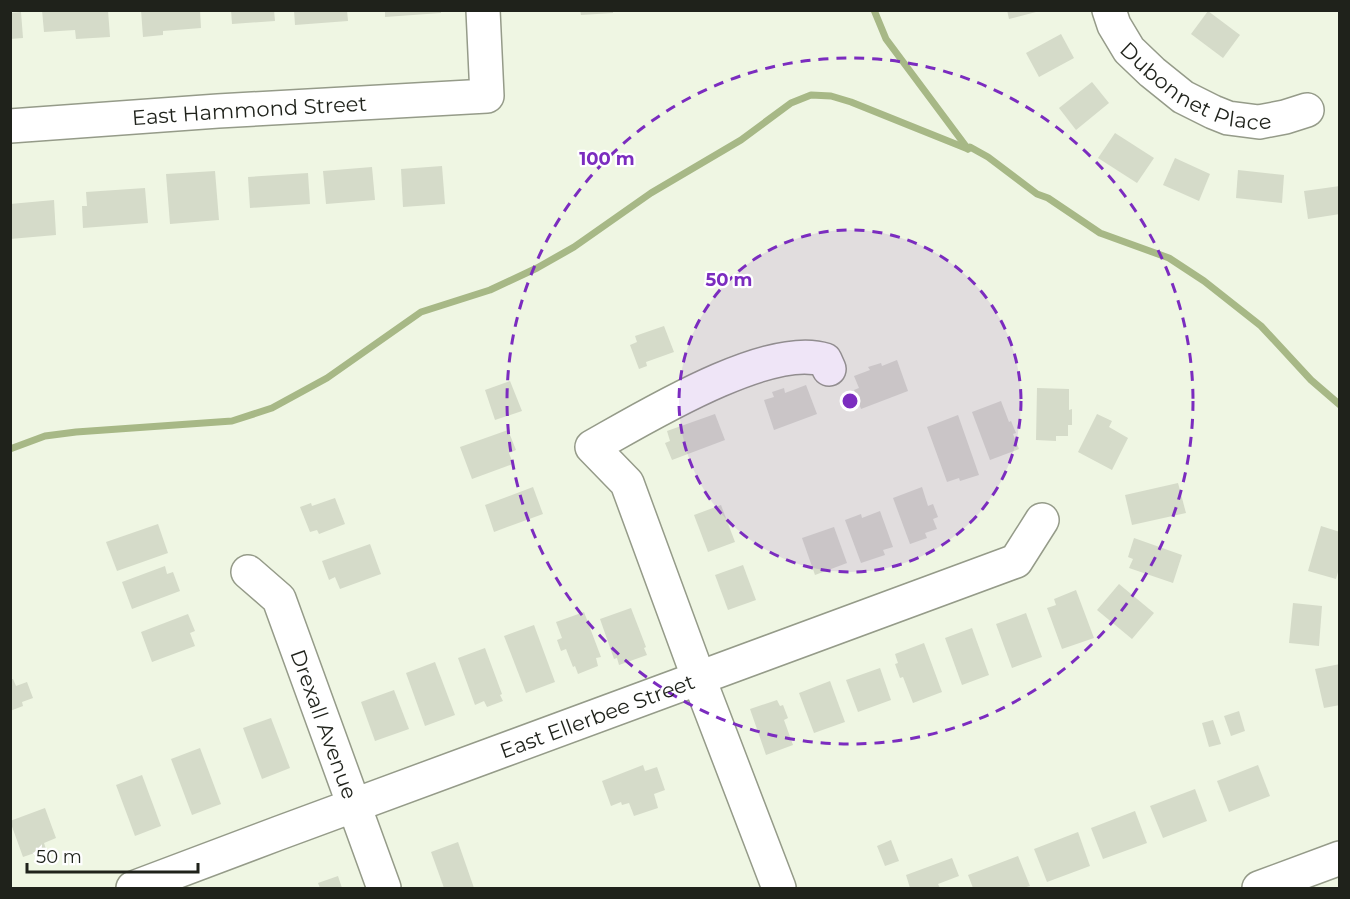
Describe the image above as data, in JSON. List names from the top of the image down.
{
  "streets": {
    "street": [
      "Dubonnet Place",
      "East Hammond Street",
      "East Ellerbee Street",
      "Drexall Avenue"
    ]
  },
  "crossings": [
    ["East Ellerbee Street", "Drexall Avenue"]
  ],
  "scale_bar": "50 m",
  "rings": ["100 m", "50 m"]
}
